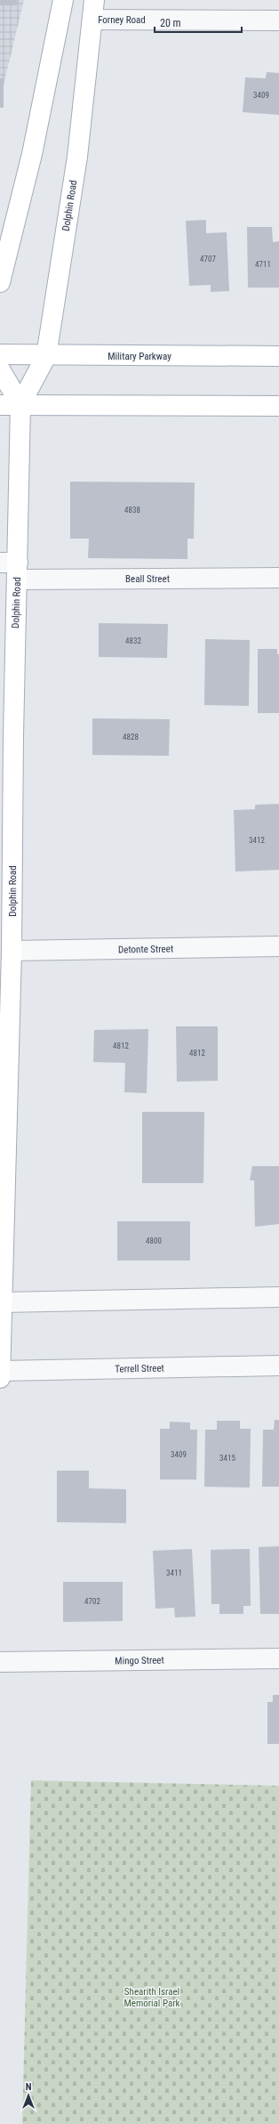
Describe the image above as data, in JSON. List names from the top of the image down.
{
  "streets": {
    "main road": ["Dolphin Road", "Military Parkway"],
    "street": [
      "Forney Road",
      "Beall Street",
      "Detonte Street",
      "Terrell Street",
      "Mingo Street"
    ]
  },
  "crossings": [
    ["Forney Road", "Dolphin Road"],
    ["Dolphin Road", "Military Parkway"],
    ["Dolphin Road", "Beall Street"],
    ["Dolphin Road", "Detonte Street"],
    ["Dolphin Road", "Terrell Street"]
  ],
  "parks": ["Shearith Israel Memorial Park"],
  "house_numbers": [
    "3409",
    "4707",
    "4711",
    "4838",
    "4832",
    "4828",
    "3412",
    "4812",
    "4812",
    "4800",
    "3409",
    "3415",
    "3411",
    "4702"
  ],
  "scale_bar": "20 m",
  "north": "top"
}
